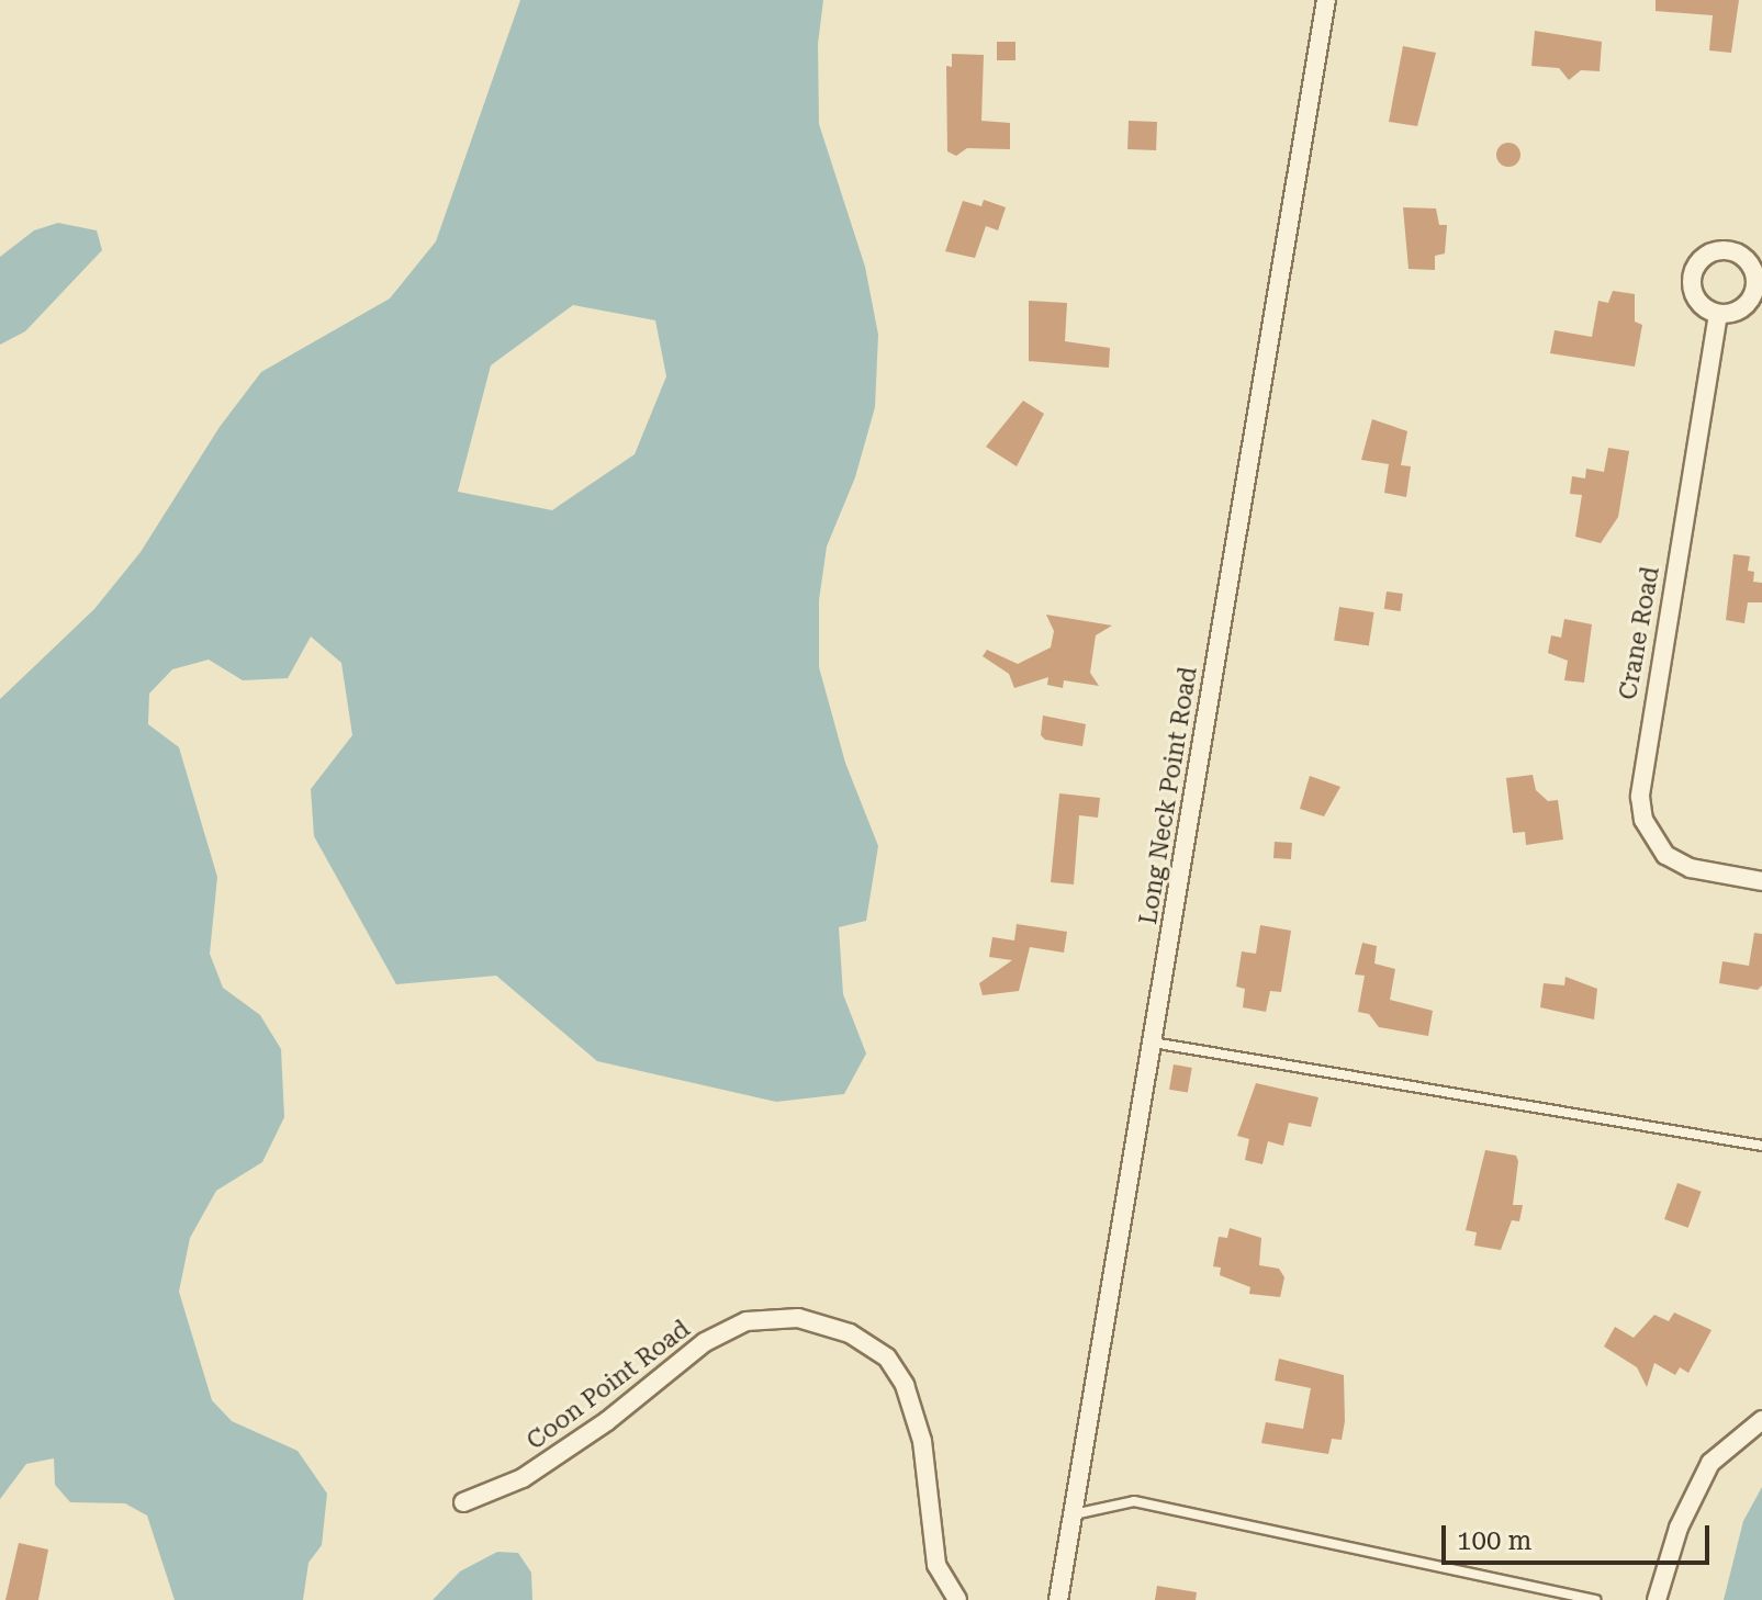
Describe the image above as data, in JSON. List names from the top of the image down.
{
  "streets": {
    "street": ["Crane Road", "Long Neck Point Road", "Coon Point Road"]
  },
  "scale_bar": "100 m"
}
